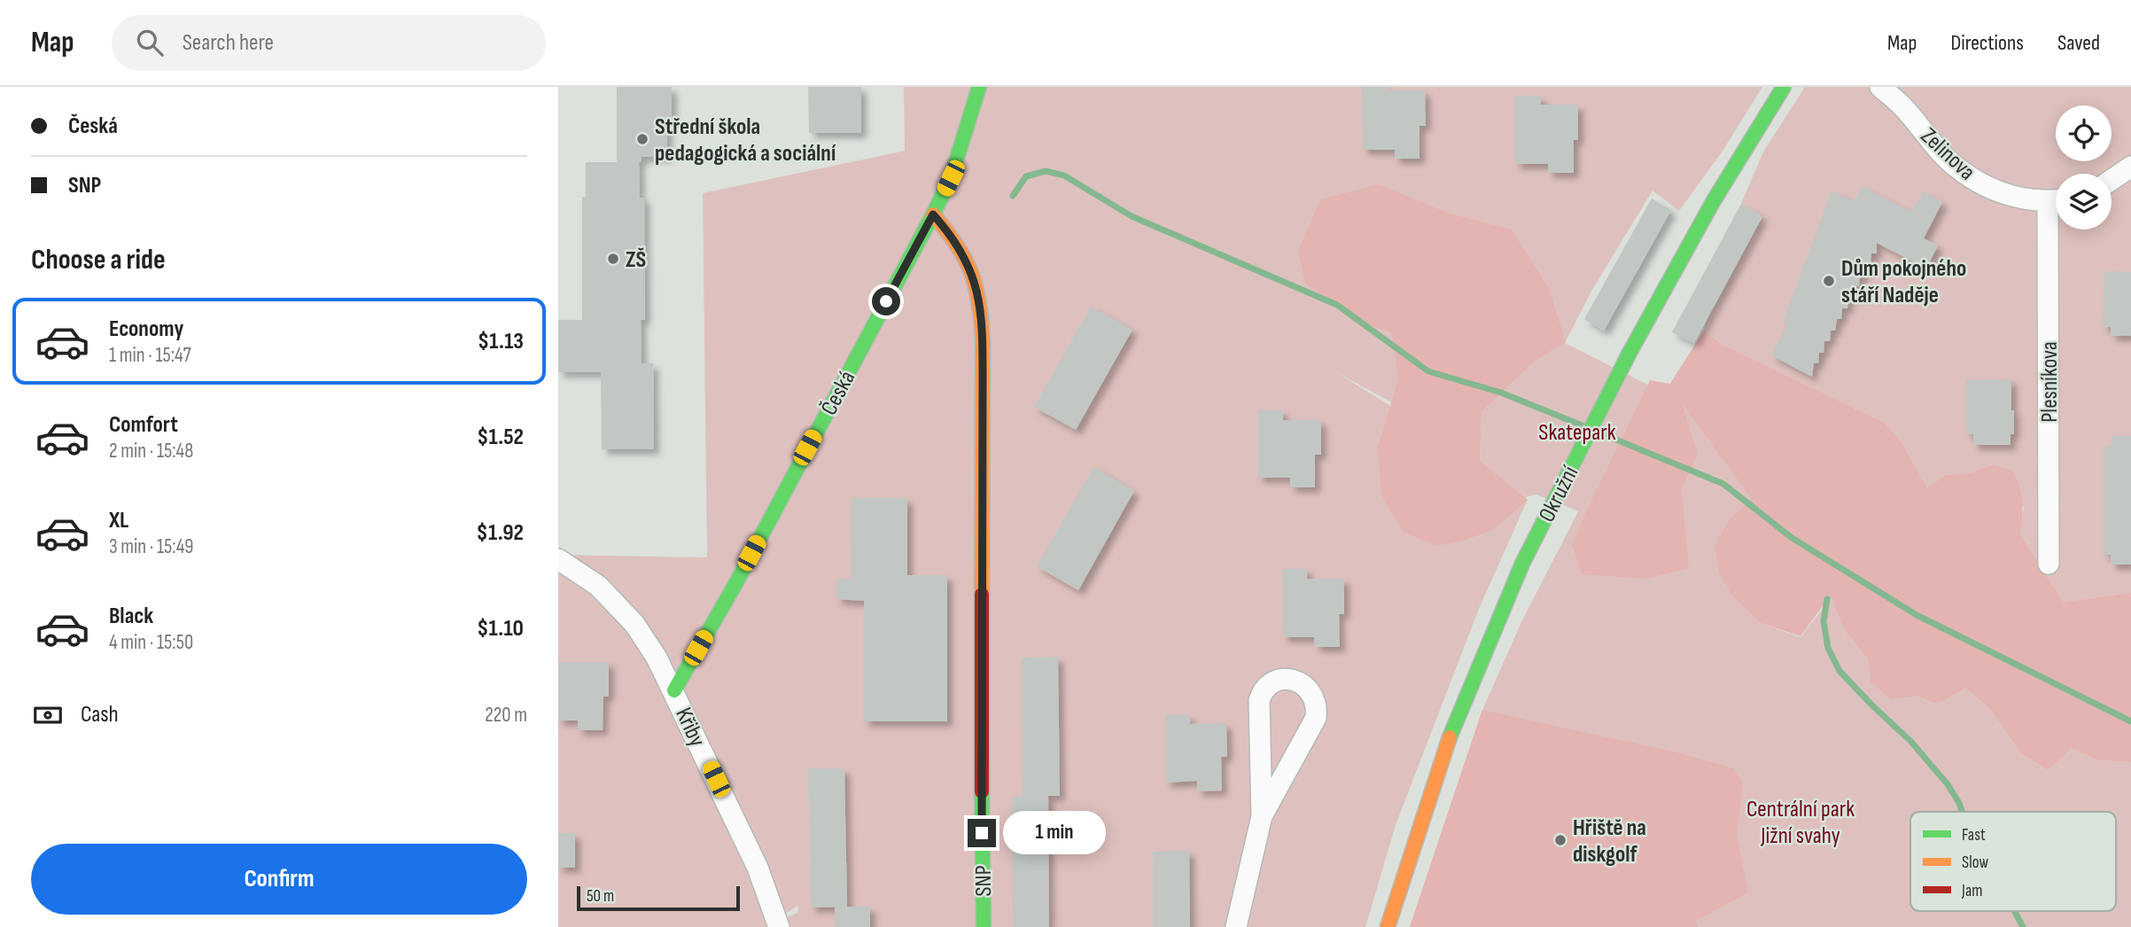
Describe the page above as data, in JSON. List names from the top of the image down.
{
  "streets": {
    "street": [
      "Zelinova",
      "Plesníkova",
      "Česká",
      "Okružní",
      "Křiby",
      "SNP"
    ]
  },
  "crossings": [
    ["Česká", "Křiby"],
    ["Česká", "SNP"]
  ],
  "parks": ["Skatepark", "Centrální park Jižní svahy"],
  "places": [
    "Střední škola pedagogická a sociální",
    "ZŠ",
    "Dům pokojného stáří Naděje",
    "Hřiště na diskgolf"
  ],
  "legend": ["Fast", "Slow", "Jam"],
  "scale_bar": "50 m",
  "page": {
    "header": "Map",
    "search": "Search here",
    "nav": ["Map", "Directions", "Saved"],
    "banner": ["Česká", "SNP"],
    "heading": "Choose a ride",
    "list": [
      {
        "name": "Economy",
        "note": "1 min · 15:47",
        "value": "$1.13"
      },
      {
        "name": "Comfort",
        "note": "2 min · 15:48",
        "value": "$1.52"
      },
      {
        "name": "XL",
        "note": "3 min · 15:49",
        "value": "$1.92"
      },
      {
        "name": "Black",
        "note": "4 min · 15:50",
        "value": "$1.10"
      }
    ],
    "pay": ["Cash", "220 m"],
    "bubble": "1 min",
    "buttons": "Confirm",
    "scale": "50 m"
  }
}
